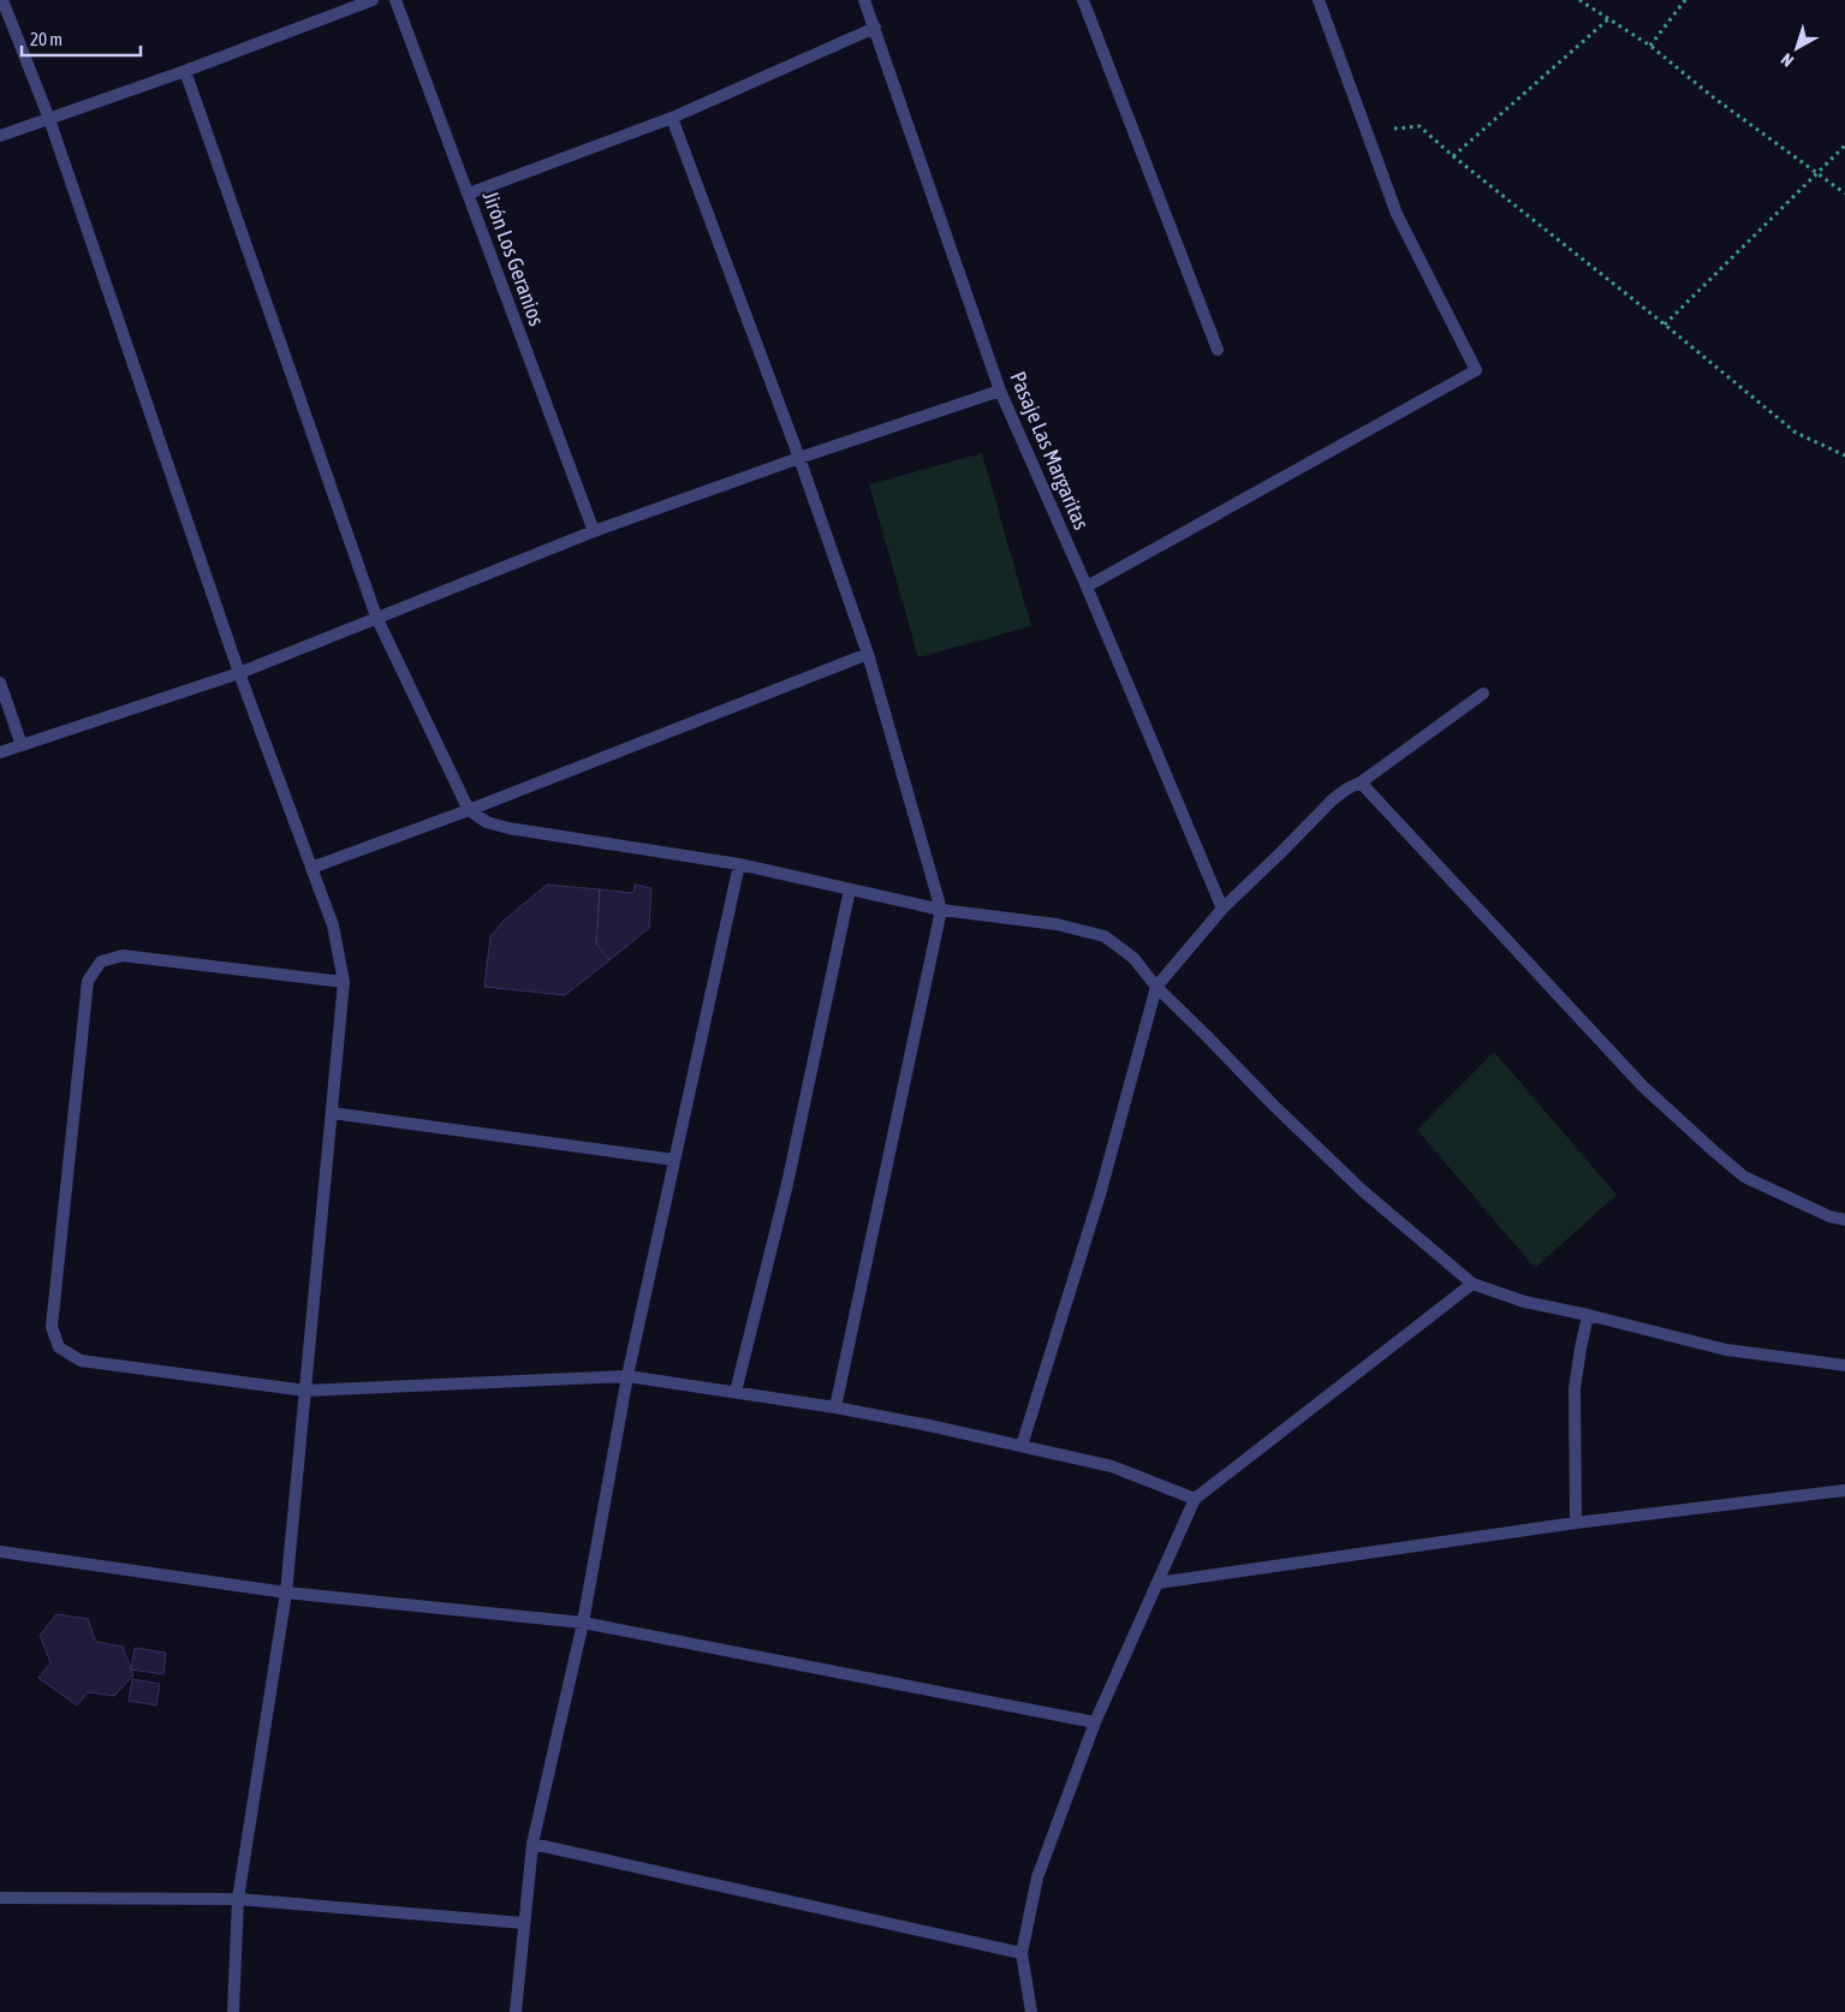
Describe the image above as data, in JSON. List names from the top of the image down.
{
  "streets": {
    "street": ["Jirón Los Geranios", "Pasaje Las Margaritas"]
  },
  "scale_bar": "20 m",
  "north": "bottom left"
}
